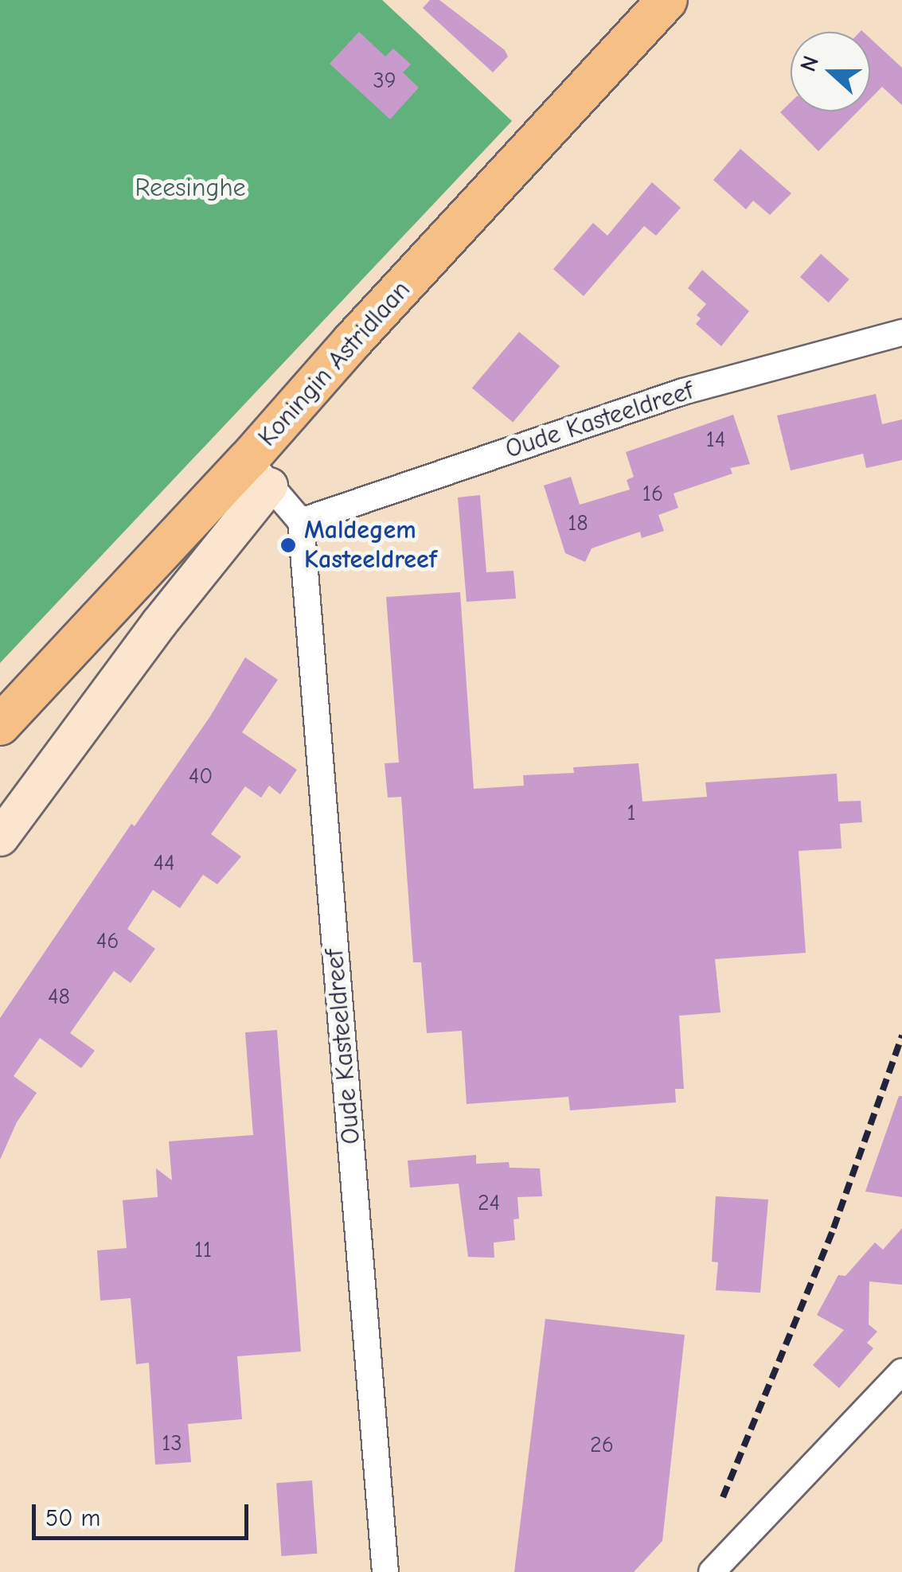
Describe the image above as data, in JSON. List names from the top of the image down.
{
  "streets": {
    "main road": ["Koningin Astridlaan"],
    "street": ["Oude Kasteeldreef"]
  },
  "parks": ["Reesinghe"],
  "places": ["Maldegem Kasteeldreef"],
  "house_numbers": [
    "39",
    "14",
    "16",
    "18",
    "40",
    "1",
    "44",
    "46",
    "48",
    "24",
    "11",
    "13",
    "26"
  ],
  "scale_bar": "50 m",
  "north": "left"
}
